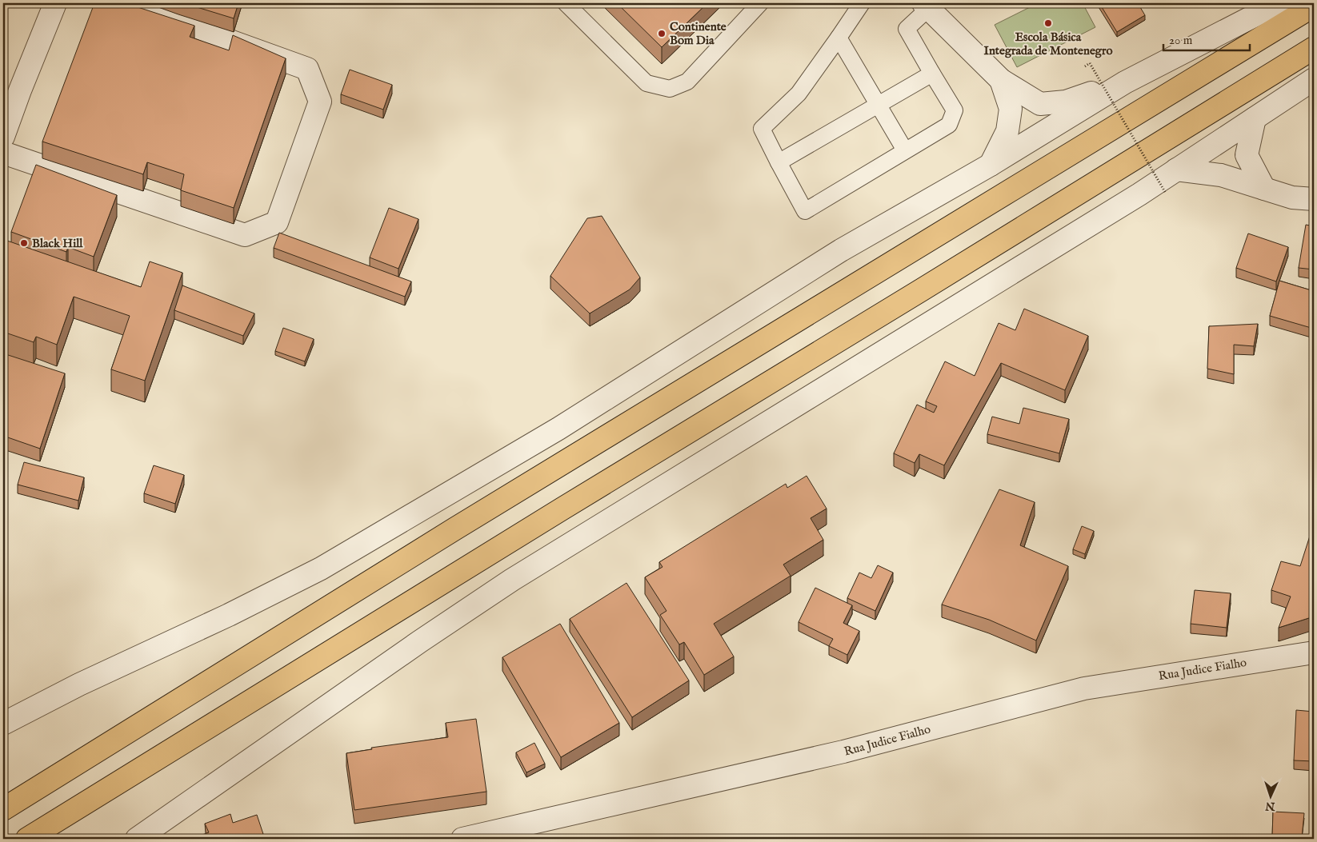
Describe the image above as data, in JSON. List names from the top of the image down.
{
  "streets": {
    "street": ["Rua Judice Fialho"]
  },
  "places": ["Escola Básica Integrada de Montenegro", "Continente Bom Dia", "Black Hill"],
  "scale_bar": "20 m",
  "north": "bottom"
}
